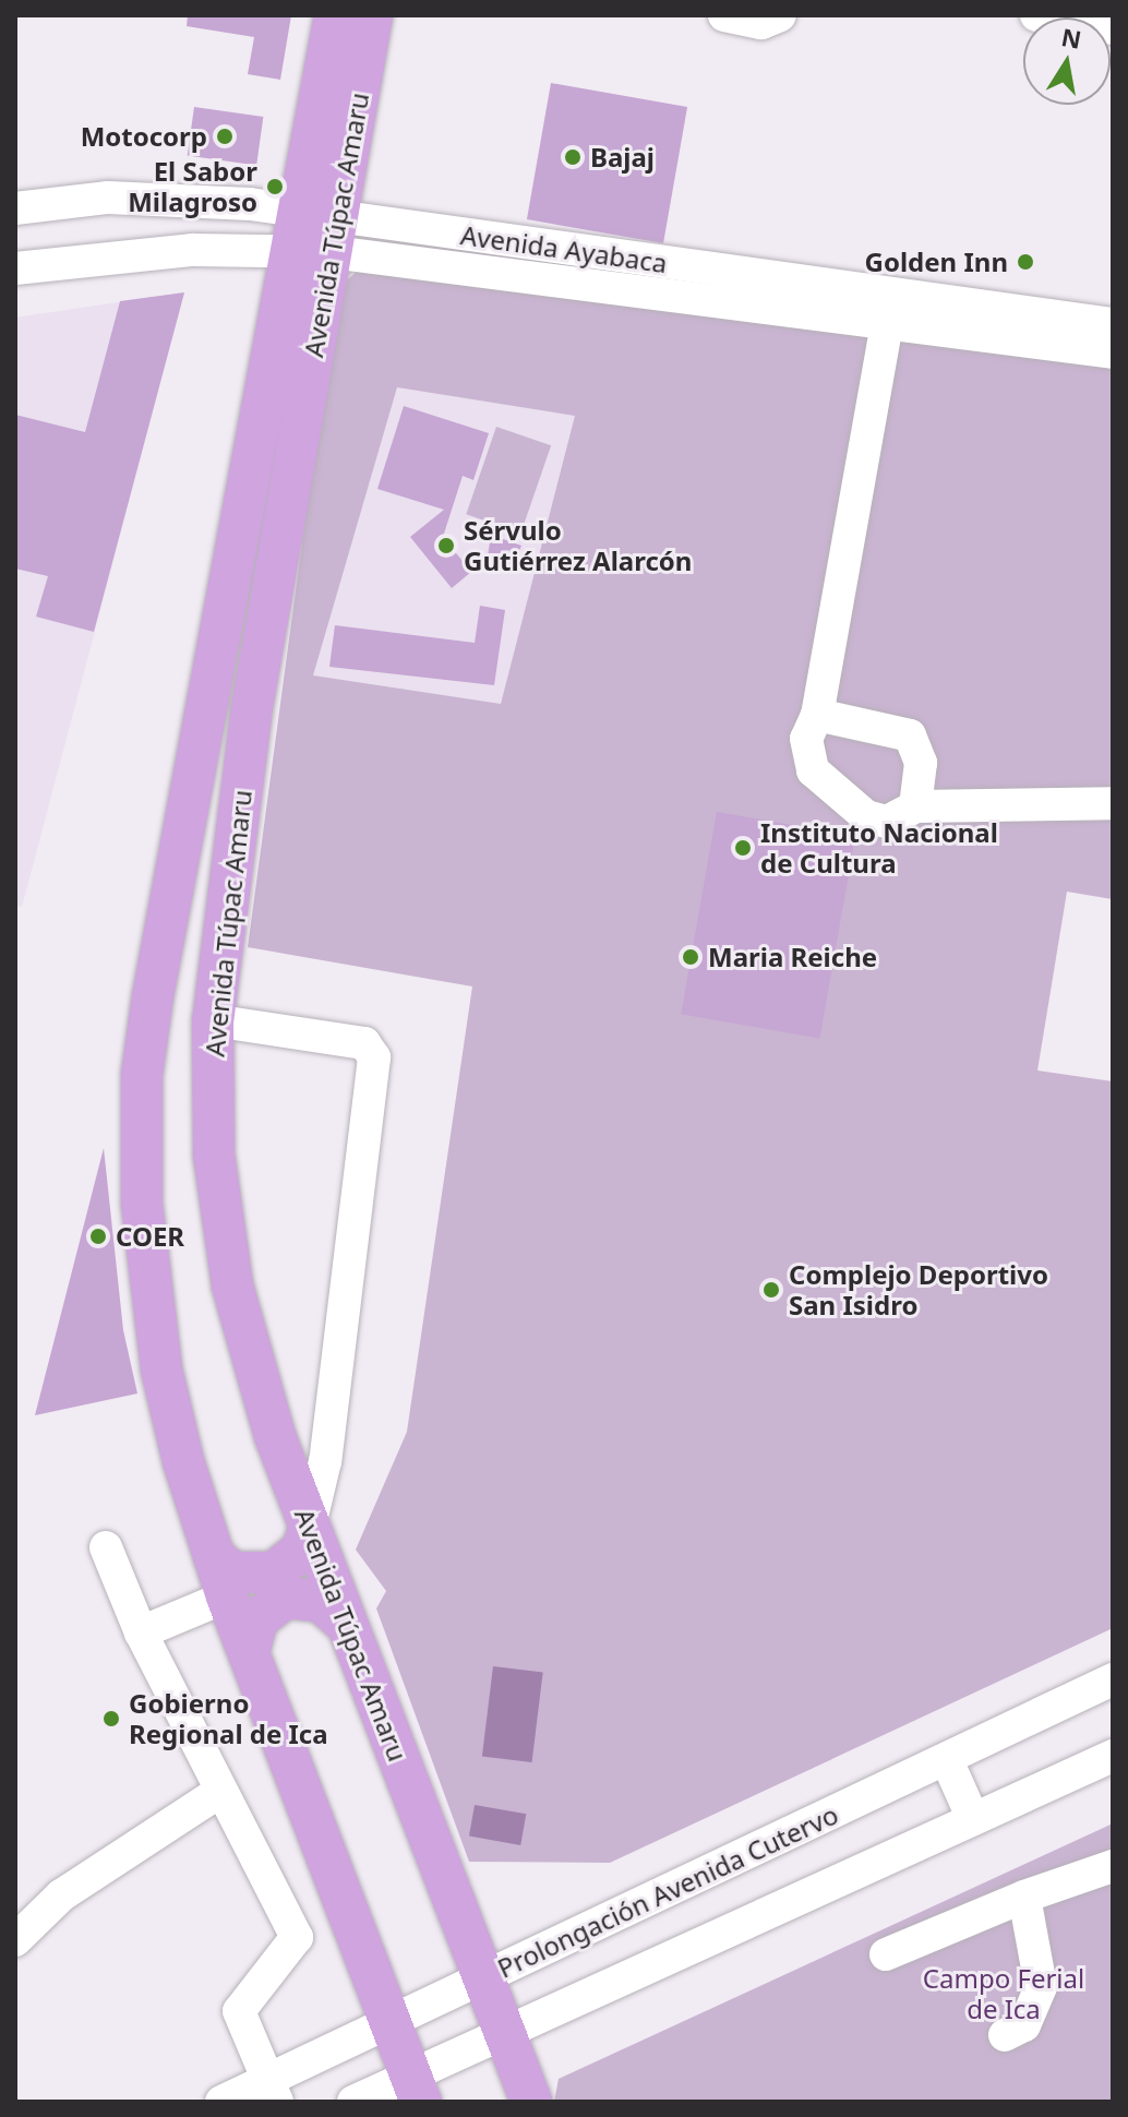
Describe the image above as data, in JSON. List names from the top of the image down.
{
  "streets": {
    "main road": ["Avenida Túpac Amaru"],
    "street": ["Avenida Ayabaca", "Prolongación Avenida Cutervo"]
  },
  "crossings": [
    ["Avenida Túpac Amaru", "Avenida Ayabaca"],
    ["Avenida Túpac Amaru", "Prolongación Avenida Cutervo"]
  ],
  "parks": ["Campo Ferial de Ica"],
  "places": [
    "Motocorp",
    "Bajaj",
    "El Sabor Milagroso",
    "Golden Inn",
    "Sérvulo Gutiérrez Alarcón",
    "Instituto Nacional de Cultura",
    "Maria Reiche",
    "COER",
    "Complejo Deportivo San Isidro",
    "Gobierno Regional de Ica"
  ],
  "north": "top"
}
